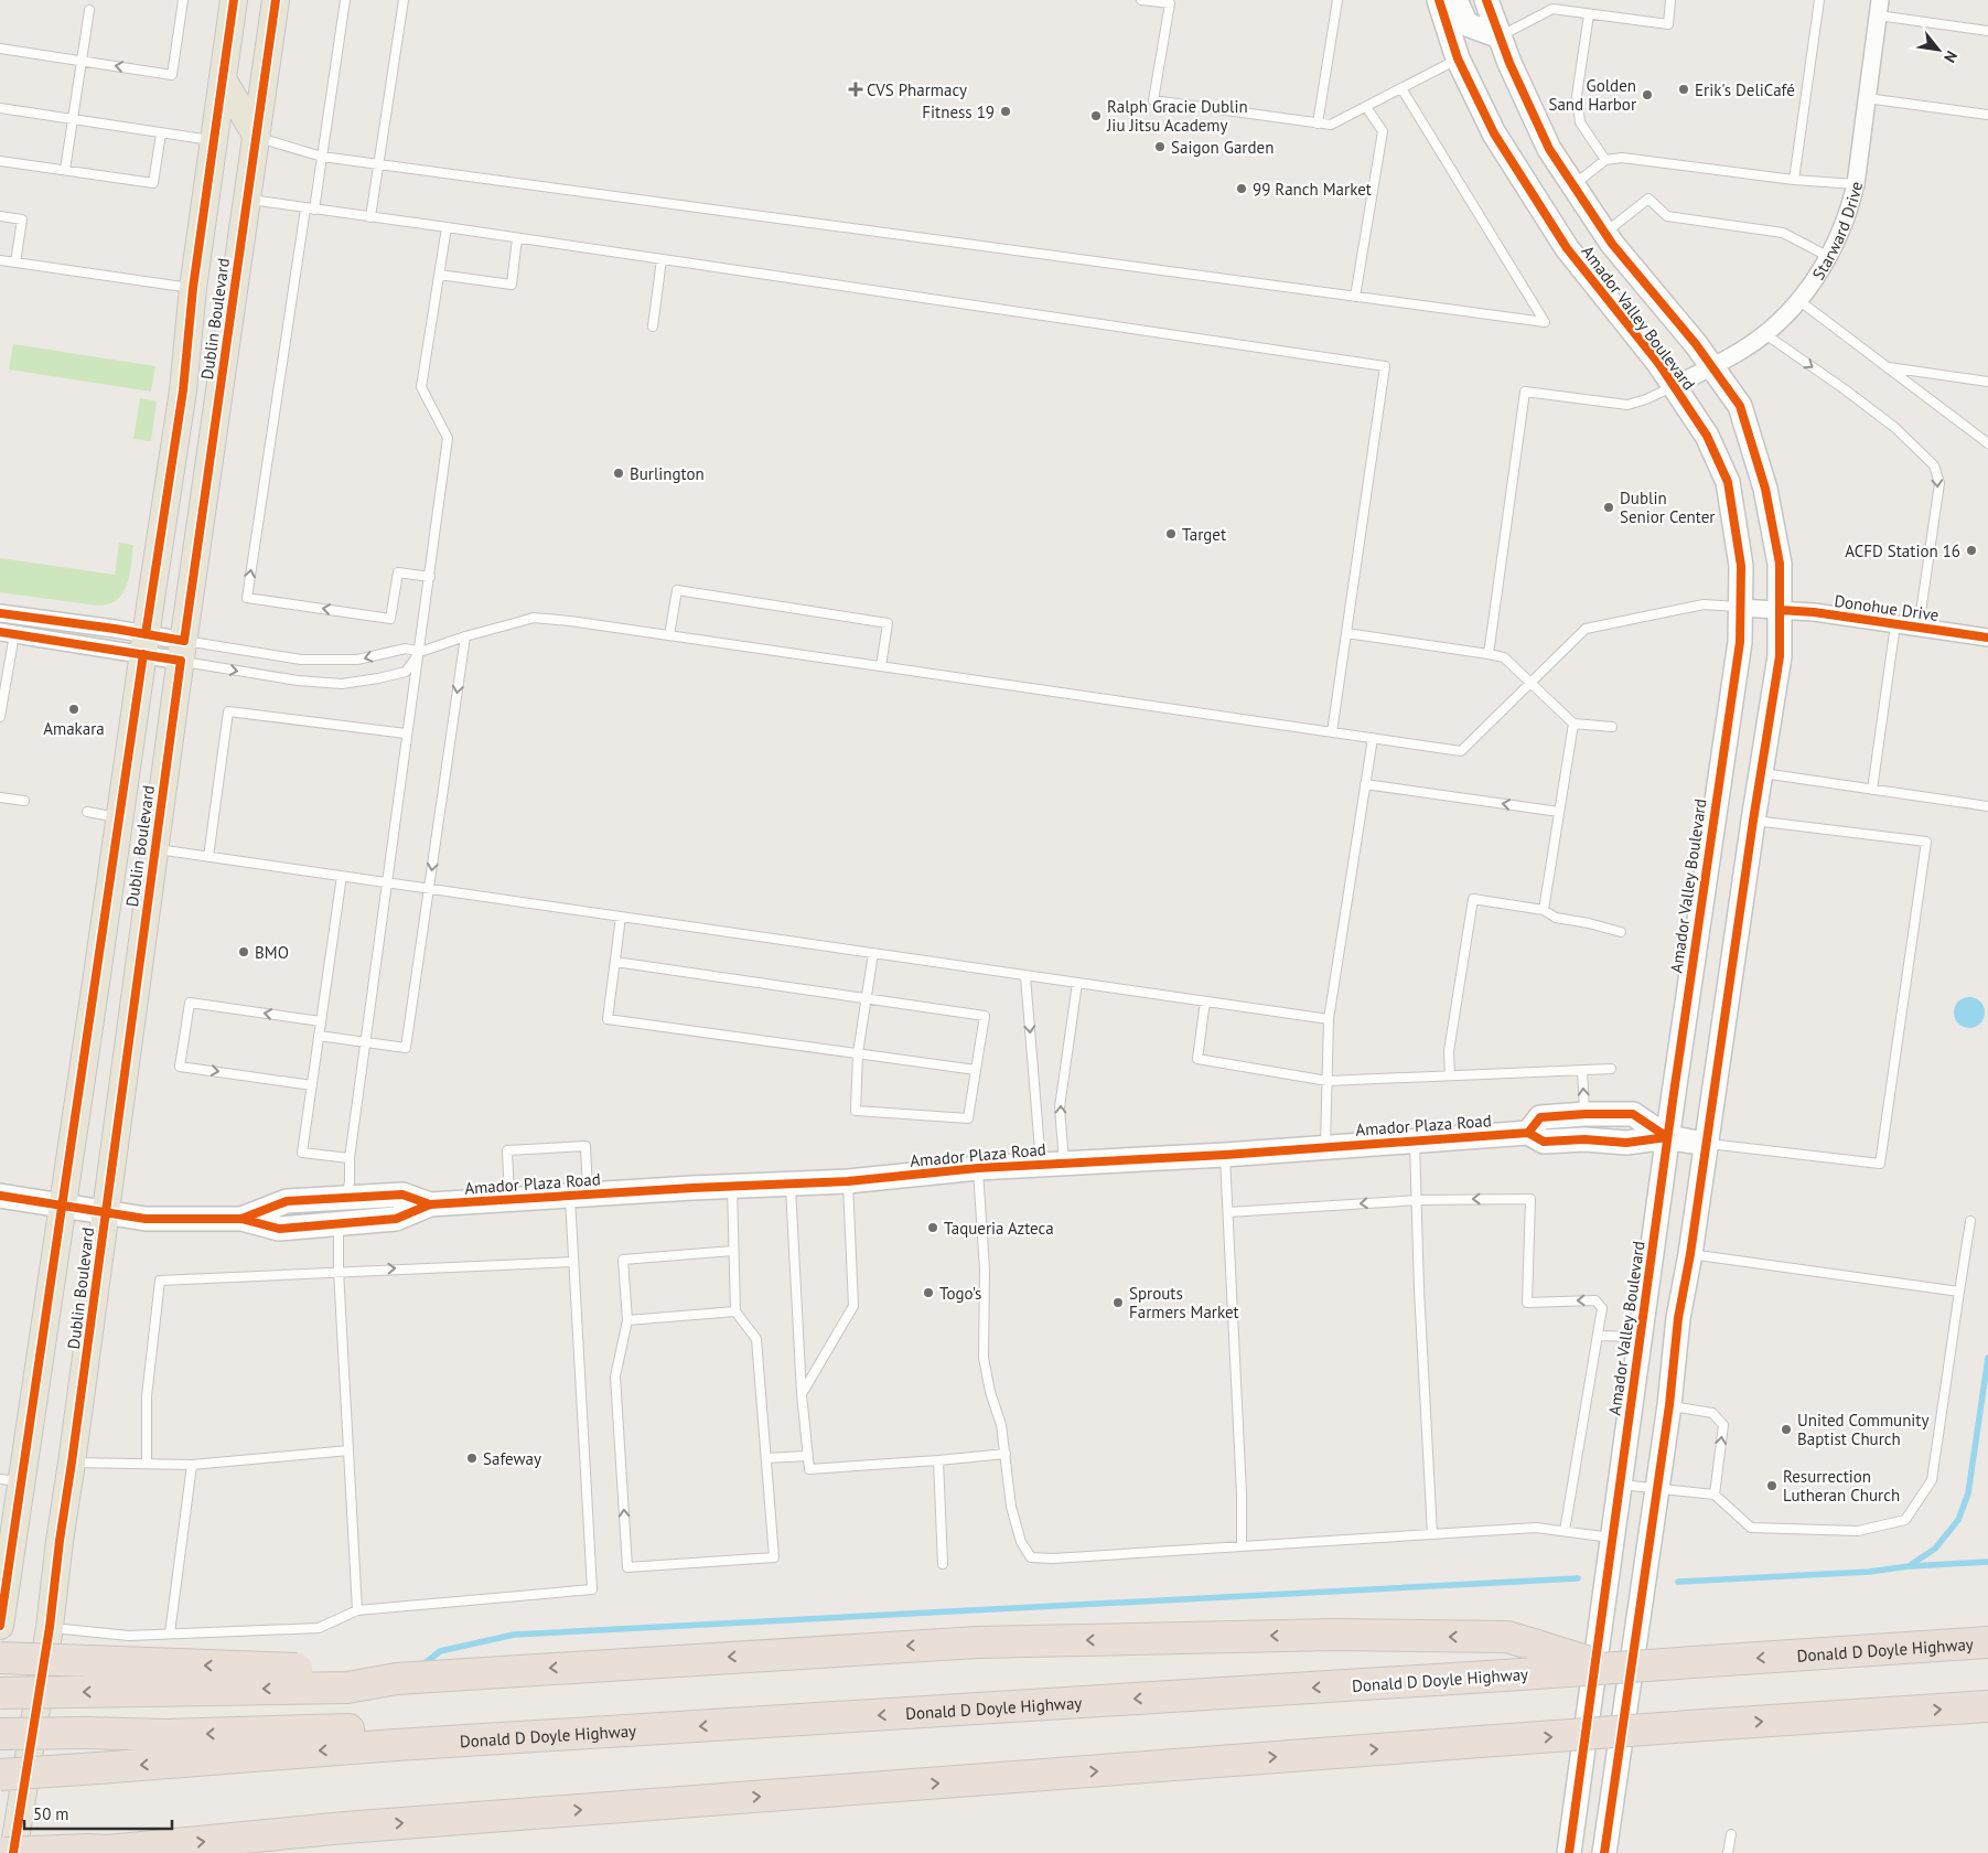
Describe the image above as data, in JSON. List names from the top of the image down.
{
  "streets": {
    "highway": ["Donald D Doyle Highway"],
    "main road": ["Dublin Boulevard"],
    "street": [
      "Starward Drive",
      "Amador Valley Boulevard",
      "Donohue Drive",
      "Amador Plaza Road"
    ]
  },
  "crossings": [
    ["Starward Drive", "Amador Valley Boulevard"],
    ["Amador Valley Boulevard", "Donohue Drive"],
    ["Amador Valley Boulevard", "Amador Plaza Road"],
    ["Dublin Boulevard", "Amador Plaza Road"]
  ],
  "places": {
    "health": ["CVS Pharmacy"],
    "other": [
      "Erik's DeliCafé",
      "Golden Sand Harbor",
      "Fitness 19",
      "Ralph Gracie Dublin Jiu Jitsu Academy",
      "Saigon Garden",
      "99 Ranch Market",
      "Burlington",
      "Dublin Senior Center",
      "Target",
      "ACFD Station 16",
      "Amakara",
      "BMO",
      "Taqueria Azteca",
      "Togo's",
      "Sprouts Farmers Market",
      "United Community Baptist Church",
      "Safeway",
      "Resurrection Lutheran Church"
    ]
  },
  "scale_bar": "50 m",
  "north": "bottom right"
}
